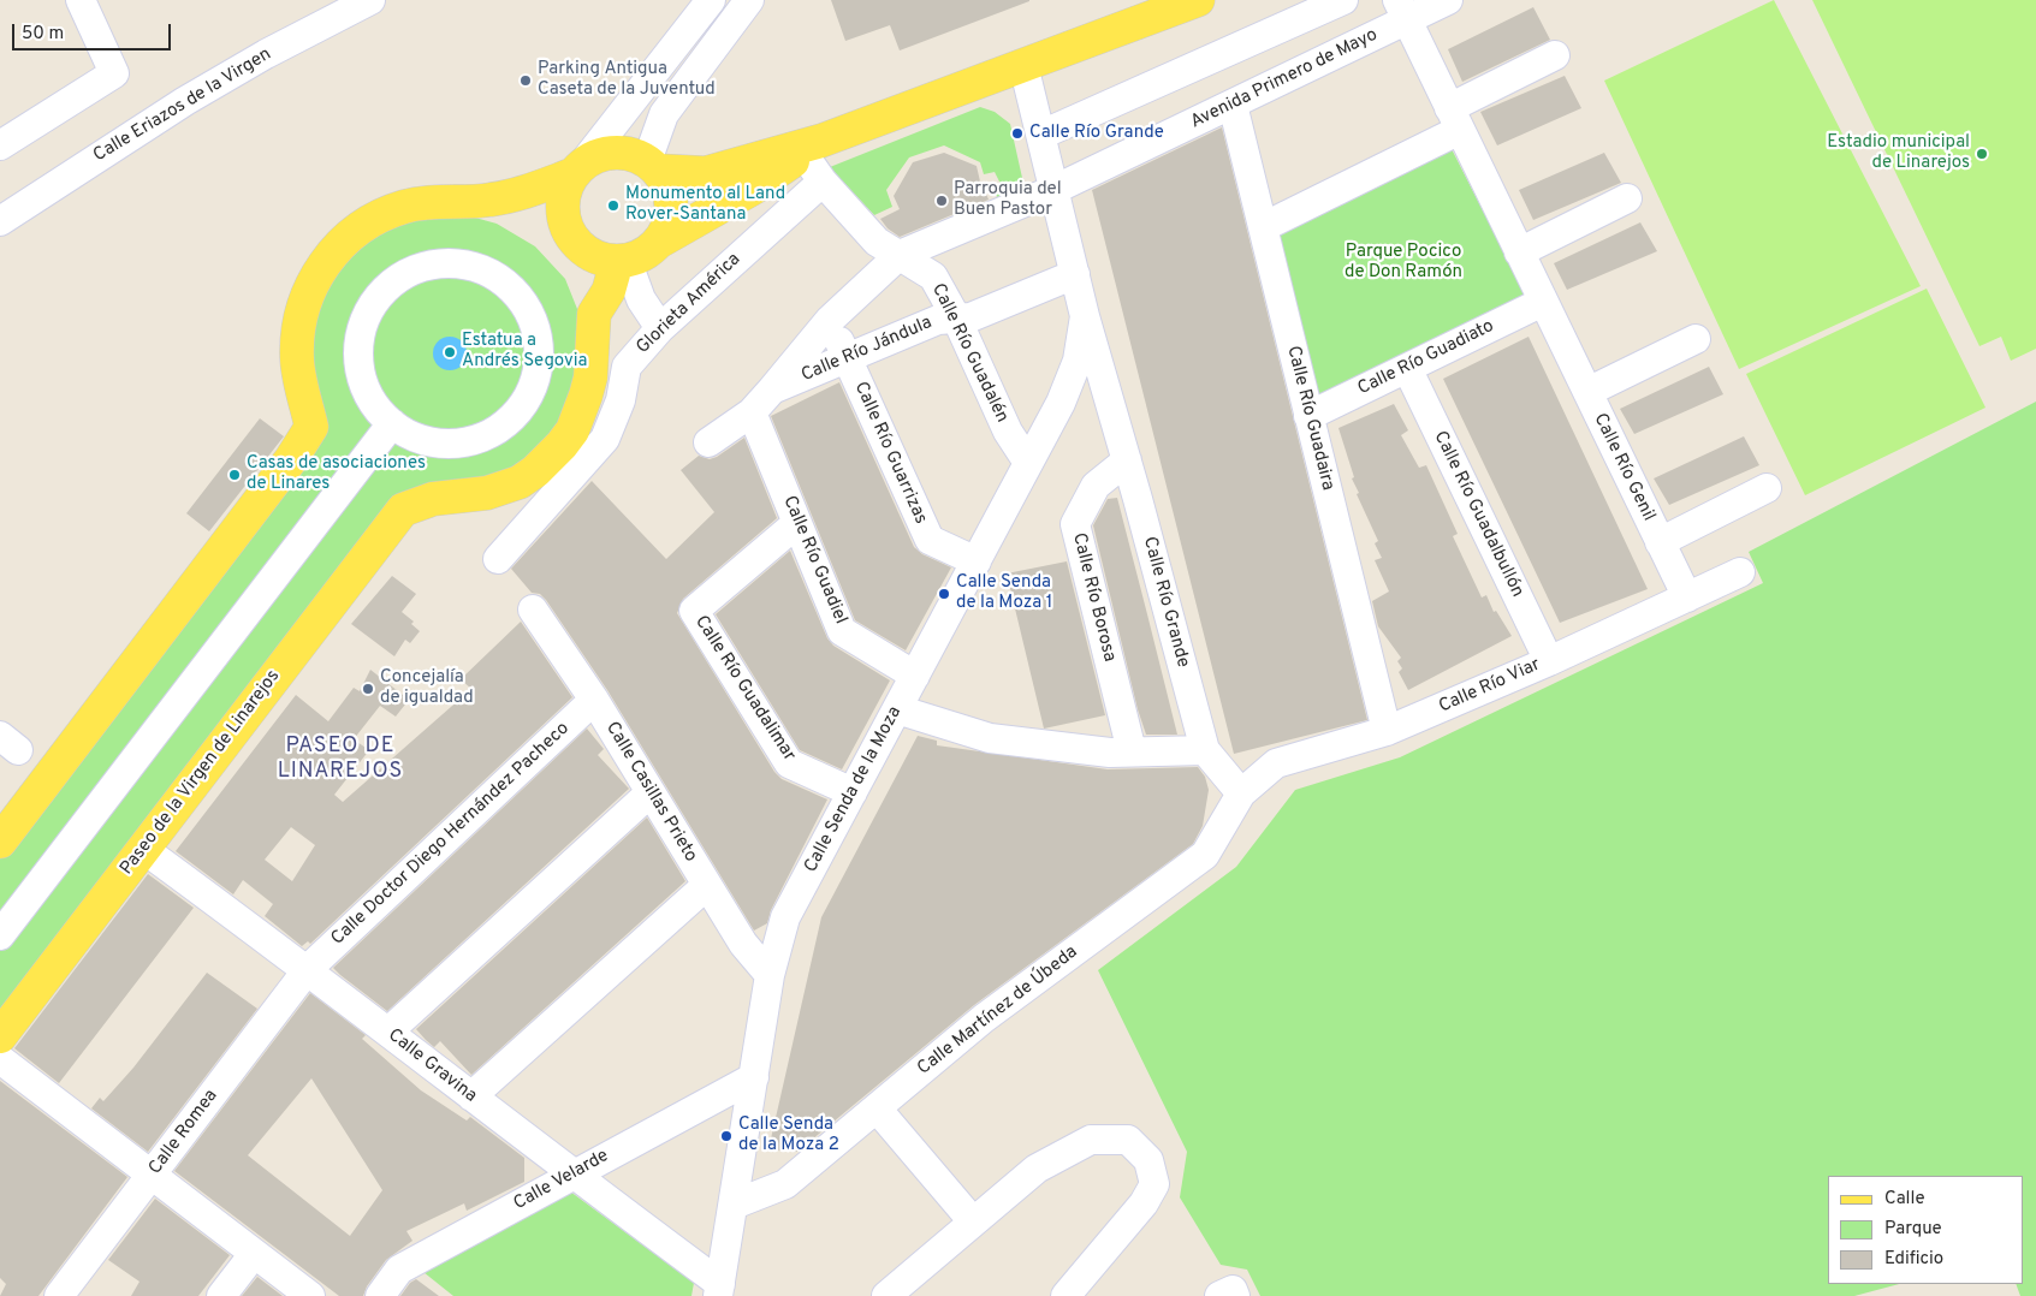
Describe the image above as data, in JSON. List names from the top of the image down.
{
  "streets": {
    "main road": ["Paseo de la Virgen de Linarejos"],
    "street": [
      "Avenida Primero de Mayo",
      "Calle Eriazos de la Virgen",
      "Glorieta América",
      "Calle Río Jándula",
      "Calle Río Guadalén",
      "Calle Río Guadiato",
      "Calle Río Guadaira",
      "Calle Río Guarrizas",
      "Calle Río Genil",
      "Calle Río Guadalbullón",
      "Calle Río Guadiel",
      "Calle Río Borosa",
      "Calle Río Grande",
      "Calle Río Viar",
      "Calle Río Guadalimar",
      "Calle Senda de la Moza",
      "Calle Casillas Prieto",
      "Calle Doctor Diego Hernández Pacheco",
      "Calle Martínez de Úbeda",
      "Calle Gravina",
      "Calle Romea",
      "Calle Velarde"
    ]
  },
  "crossings": [
    ["Avenida Primero de Mayo", "Calle Río Guadaira"],
    ["Avenida Primero de Mayo", "Calle Río Genil"],
    ["Avenida Primero de Mayo", "Calle Río Grande"],
    ["Glorieta América", "Calle Río Guadalén"],
    ["Calle Río Jándula", "Calle Río Guadalén"],
    ["Calle Río Jándula", "Calle Río Guarrizas"],
    ["Calle Río Jándula", "Calle Río Guadiel"],
    ["Calle Río Jándula", "Calle Río Grande"],
    ["Calle Río Guadalén", "Calle Senda de la Moza"],
    ["Calle Río Guadiato", "Calle Río Guadaira"],
    ["Calle Río Guadiato", "Calle Río Genil"],
    ["Calle Río Guadiato", "Calle Río Guadalbullón"],
    ["Calle Río Guadaira", "Calle Río Viar"],
    ["Calle Río Guarrizas", "Calle Senda de la Moza"],
    ["Calle Río Genil", "Calle Río Viar"],
    ["Calle Río Guadalbullón", "Calle Río Viar"],
    ["Calle Río Guadiel", "Calle Río Guadalimar"],
    ["Calle Río Guadiel", "Calle Senda de la Moza"],
    ["Calle Río Borosa", "Calle Río Grande"],
    ["Calle Río Grande", "Calle Río Viar"],
    ["Calle Río Grande", "Calle Senda de la Moza"],
    ["Calle Río Grande", "Calle Martínez de Úbeda"],
    ["Calle Río Viar", "Calle Martínez de Úbeda"],
    ["Calle Río Guadalimar", "Calle Senda de la Moza"],
    ["Paseo de la Virgen de Linarejos", "Calle Gravina"],
    ["Calle Senda de la Moza", "Calle Casillas Prieto"],
    ["Calle Senda de la Moza", "Calle Martínez de Úbeda"],
    ["Calle Senda de la Moza", "Calle Gravina"],
    ["Calle Senda de la Moza", "Calle Velarde"],
    ["Calle Casillas Prieto", "Calle Doctor Diego Hernández Pacheco"],
    ["Calle Doctor Diego Hernández Pacheco", "Calle Gravina"],
    ["Calle Doctor Diego Hernández Pacheco", "Calle Romea"],
    ["Calle Gravina", "Calle Romea"],
    ["Calle Gravina", "Calle Velarde"]
  ],
  "districts": ["PASEO DE LINAREJOS"],
  "parks": ["Parque Pocico de Don Ramón"],
  "places": [
    "Parking Antigua Caseta de la Juventud",
    "Calle Río Grande",
    "Estadio municipal de Linarejos",
    "Parroquia del Buen Pastor",
    "Monumento al Land Rover-Santana",
    "Estatua a Andrés Segovia",
    "Casas de asociaciones de Linares",
    "Calle Senda de la Moza 1",
    "Concejalía de igualdad",
    "Calle Senda de la Moza 2"
  ],
  "legend": ["Calle", "Parque", "Edificio"],
  "scale_bar": "50 m"
}
